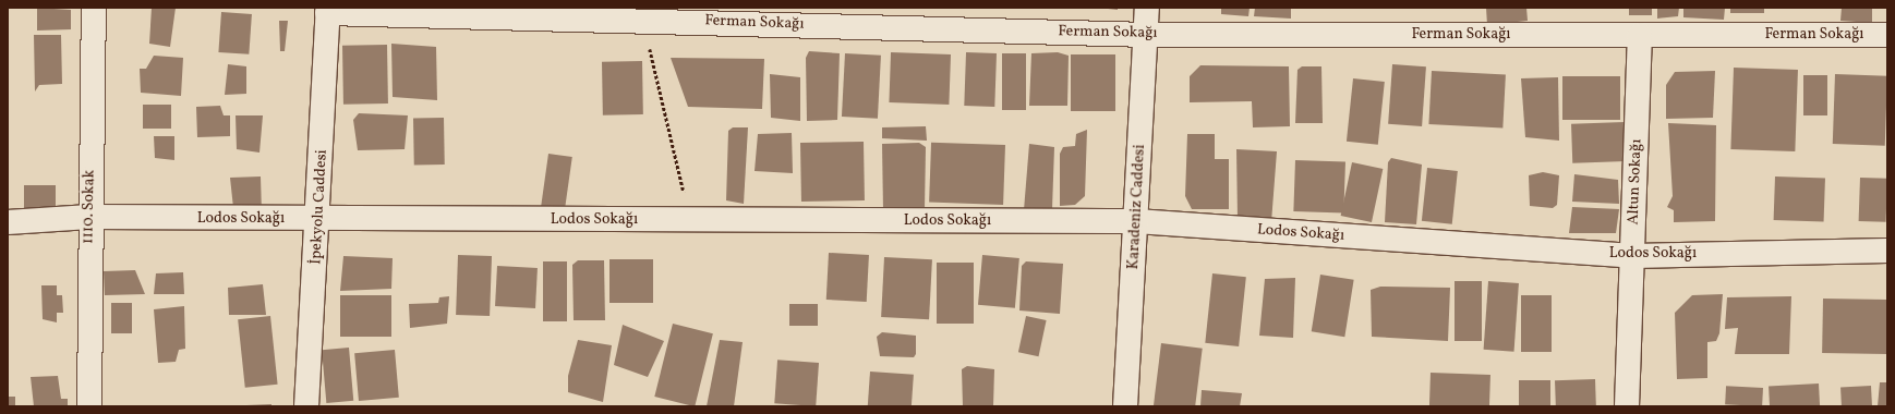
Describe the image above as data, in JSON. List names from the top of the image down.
{
  "streets": {
    "street": [
      "Ferman Sokağı",
      "Altun Sokağı",
      "1110. Sokak",
      "İpekyolu Caddesi",
      "Karadeniz Caddesi",
      "Lodos Sokağı"
    ]
  },
  "crossings": [
    ["Ferman Sokağı", "Altun Sokağı"],
    ["Ferman Sokağı", "İpekyolu Caddesi"],
    ["Ferman Sokağı", "Karadeniz Caddesi"],
    ["Altun Sokağı", "Lodos Sokağı"],
    ["1110. Sokak", "Lodos Sokağı"],
    ["İpekyolu Caddesi", "Lodos Sokağı"],
    ["Karadeniz Caddesi", "Lodos Sokağı"]
  ]
}
